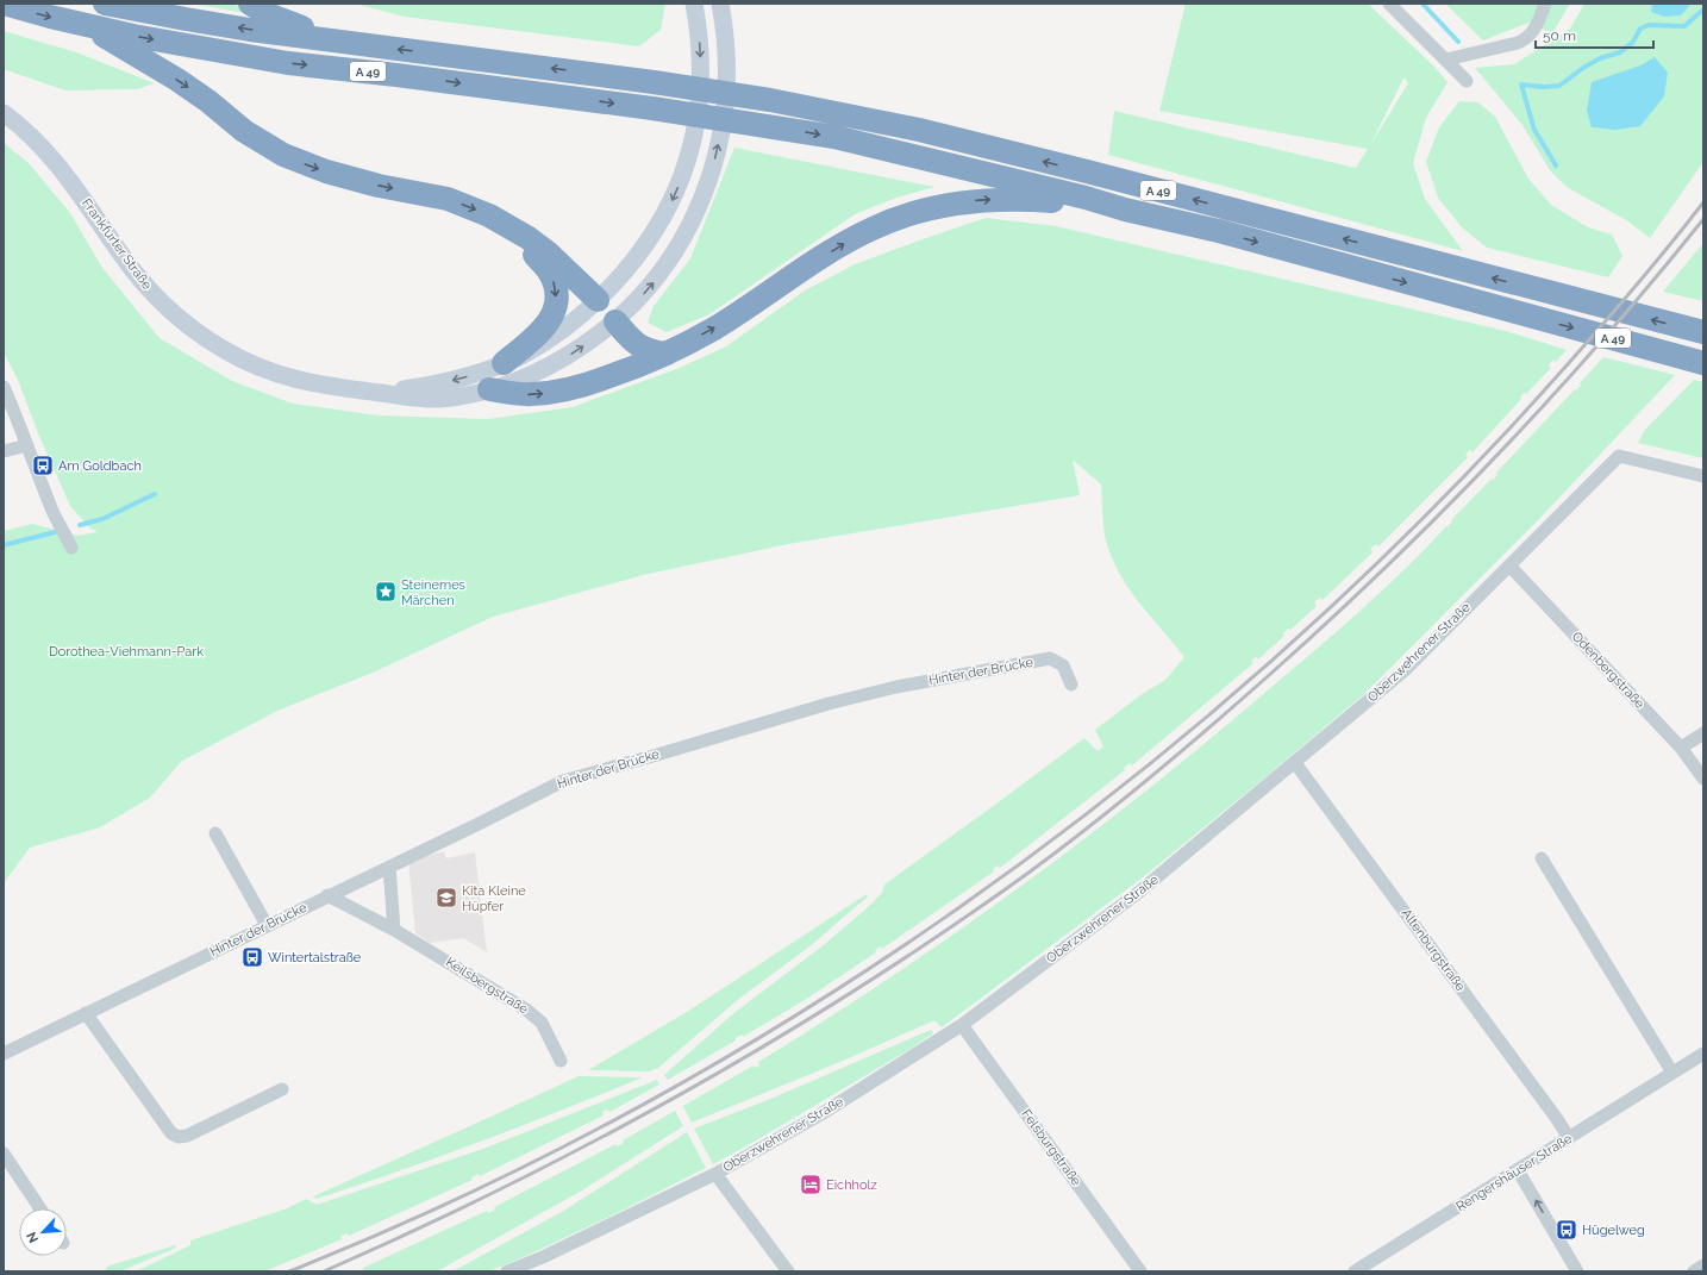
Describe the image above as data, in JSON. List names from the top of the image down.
{
  "streets": {
    "highway": ["A 49"],
    "main road": ["Frankfurter Straße"],
    "street": [
      "Oberzwehrener Straße",
      "Odenbergstraße",
      "Hinter der Brücke",
      "Altenburgstraße",
      "Keilsbergstraße",
      "Felsburgstraße",
      "Rengershäuser Straße"
    ]
  },
  "crossings": [
    ["Oberzwehrener Straße", "Odenbergstraße"],
    ["Oberzwehrener Straße", "Altenburgstraße"],
    ["Oberzwehrener Straße", "Felsburgstraße"],
    ["Hinter der Brücke", "Keilsbergstraße"],
    ["Altenburgstraße", "Rengershäuser Straße"]
  ],
  "parks": ["Dorothea-Viehmann-Park"],
  "places": {
    "bus stop": ["Am Goldbach", "Wintertalstraße", "Hügelweg"],
    "place": ["Steinernes Märchen"],
    "school or university": ["Kita Kleine Hüpfer"],
    "hotel": ["Eichholz"]
  },
  "scale_bar": "50 m",
  "north": "bottom left"
}
